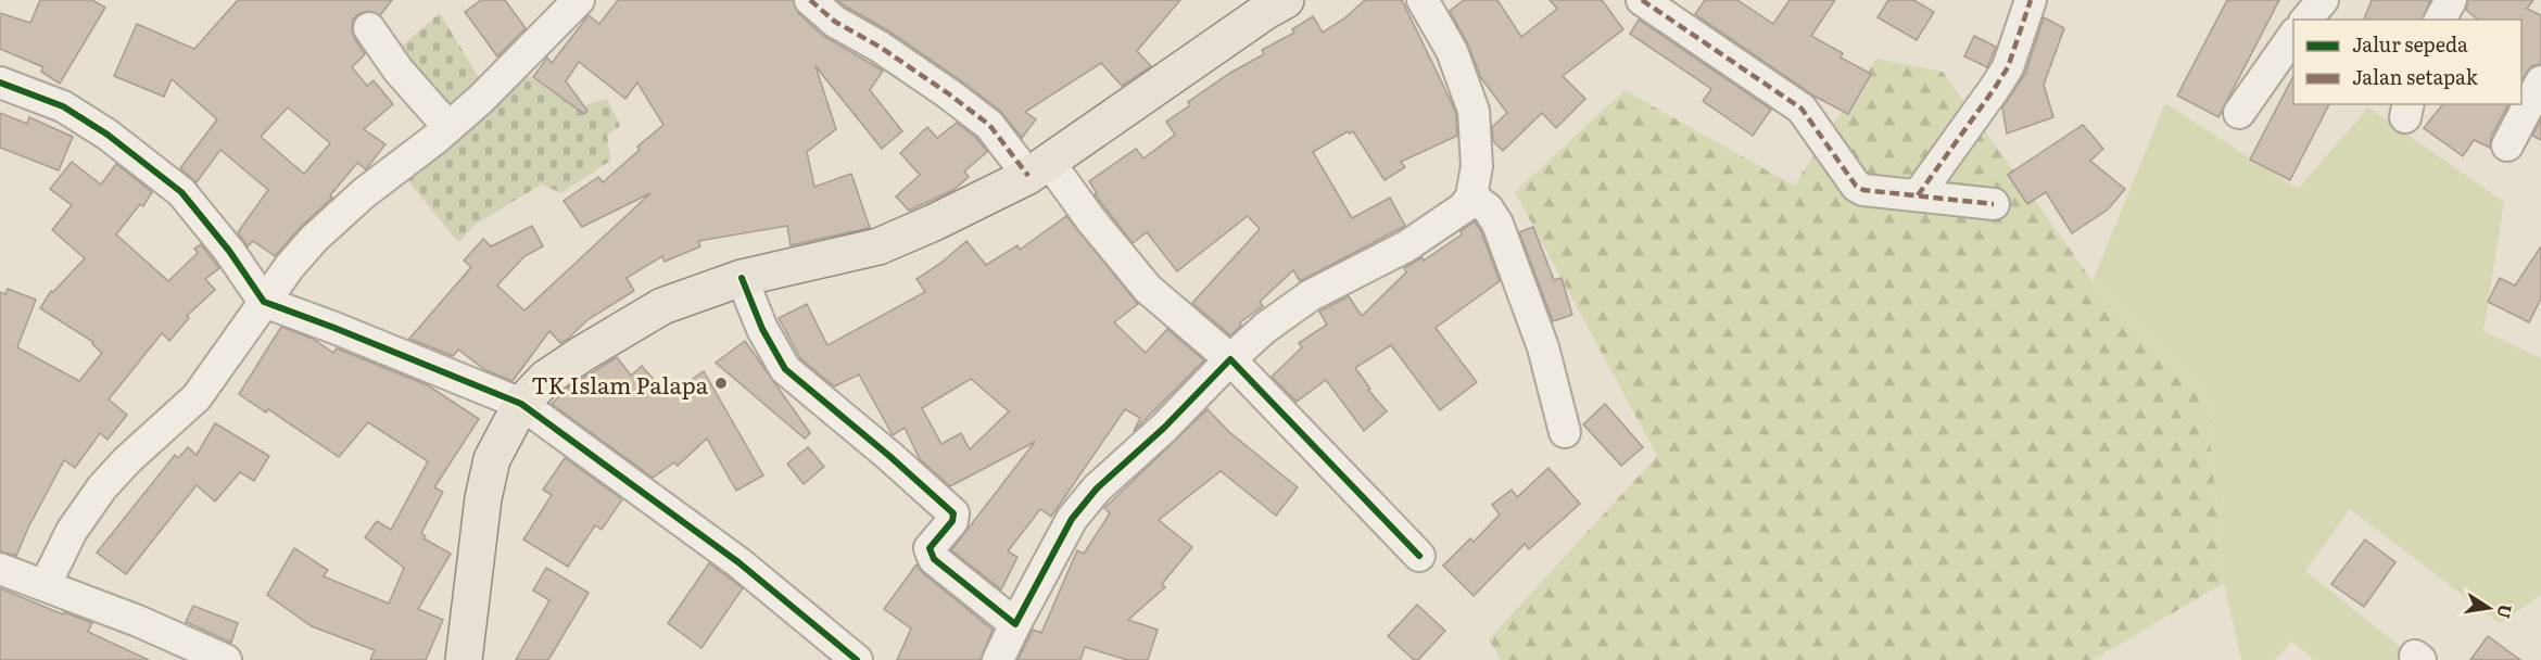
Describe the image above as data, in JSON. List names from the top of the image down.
{
  "places": ["TK Islam Palapa"],
  "legend": ["Jalur sepeda", "Jalan setapak"],
  "north": "right"
}
